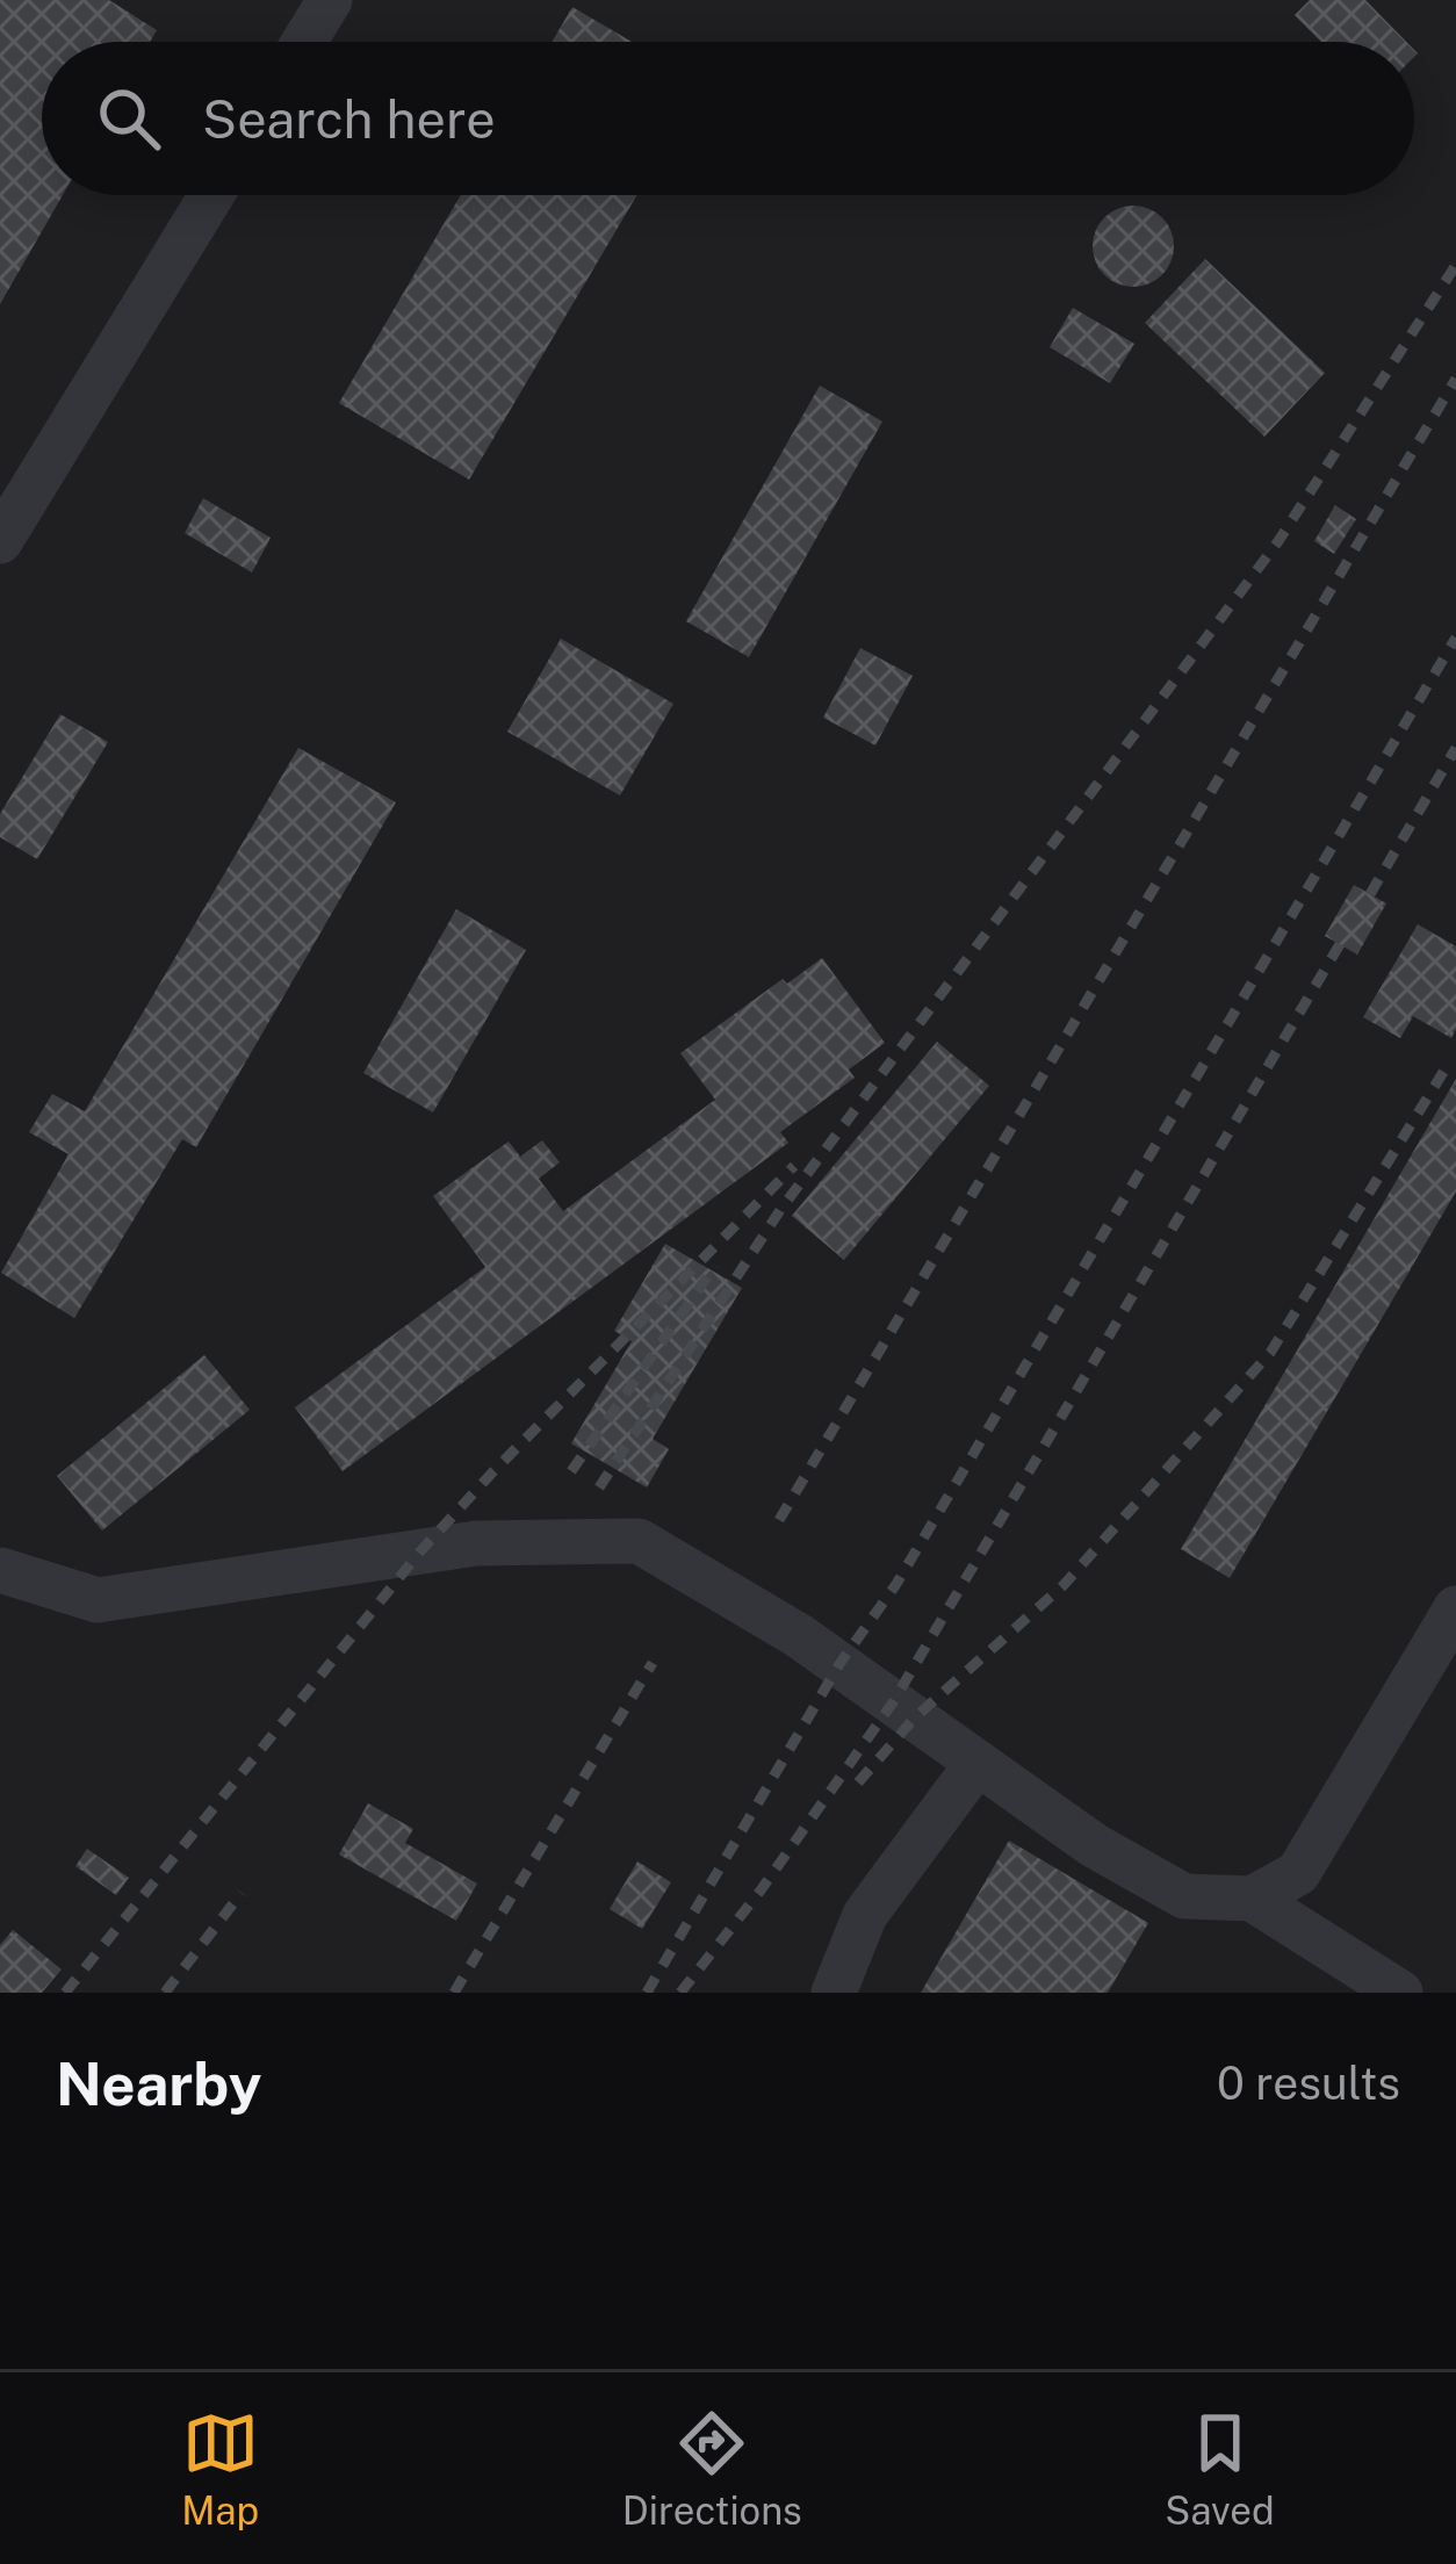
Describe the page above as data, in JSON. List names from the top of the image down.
{
  "page": {
    "search": "Search here",
    "heading": ["Nearby", "0 results"],
    "nav": ["Map", "Directions", "Saved"]
  }
}
